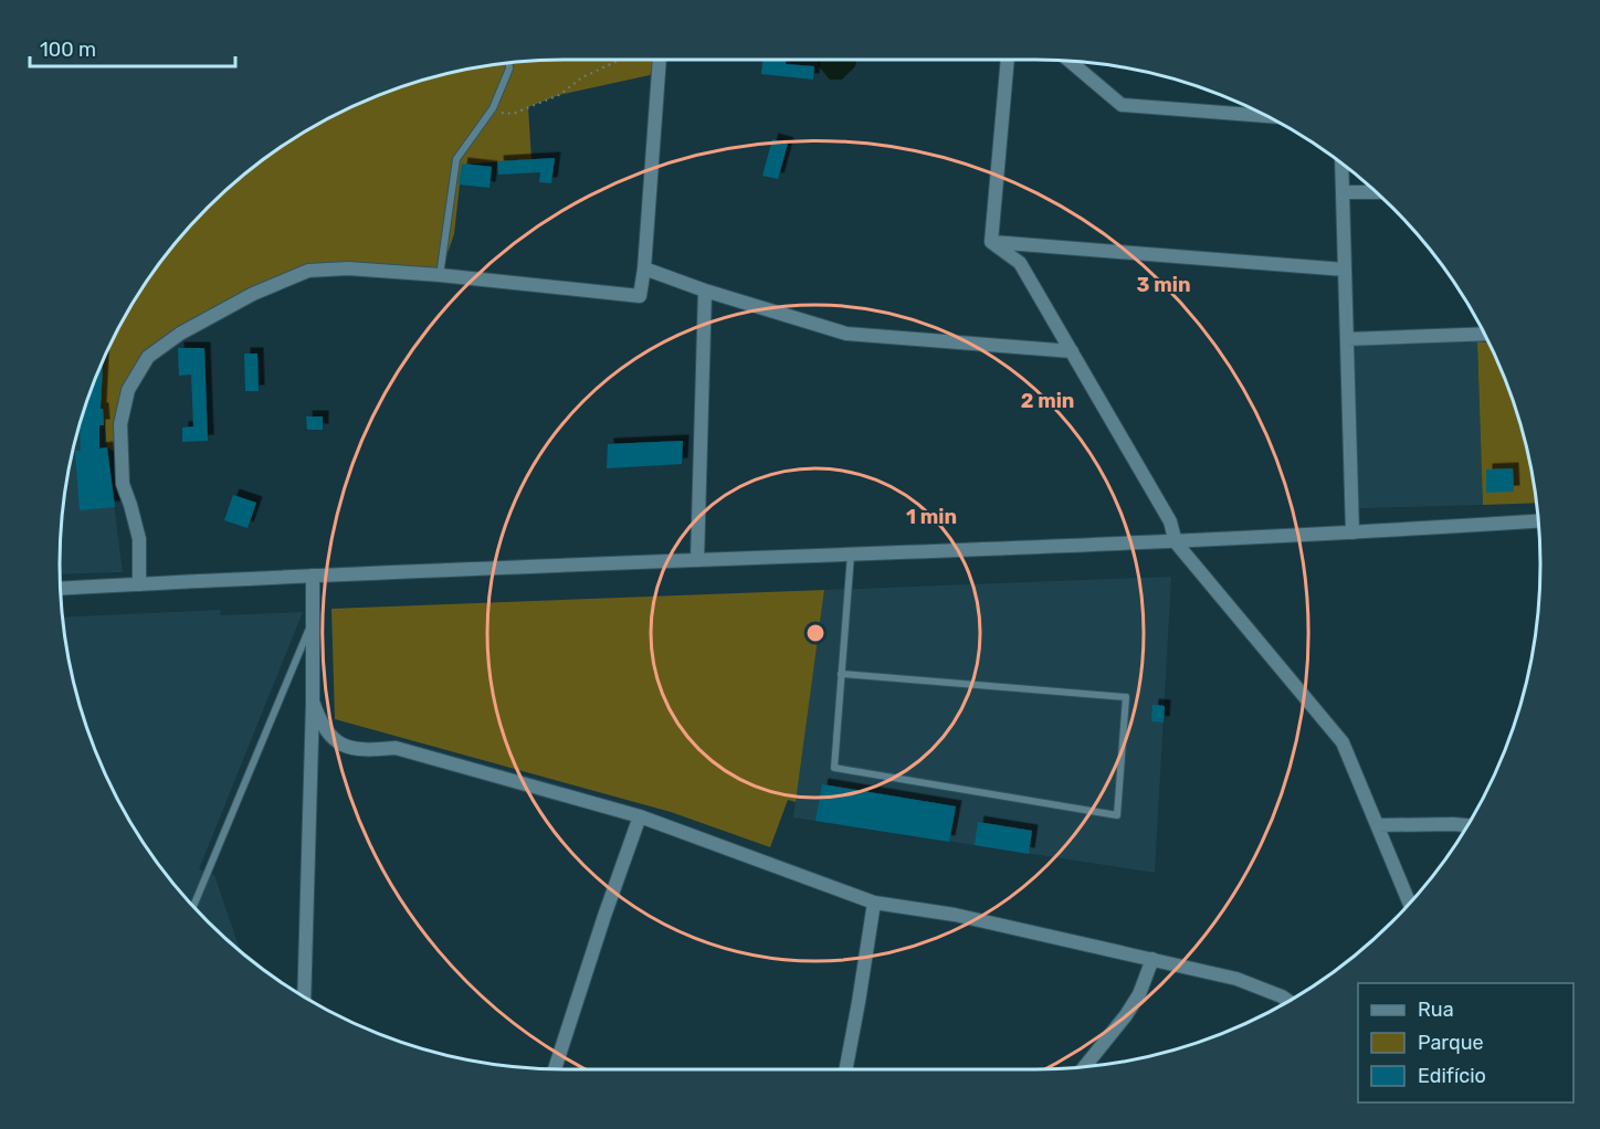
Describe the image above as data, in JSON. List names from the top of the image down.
{
  "legend": ["Rua", "Parque", "Edifício"],
  "scale_bar": "100 m",
  "rings": ["3 min", "2 min", "1 min"]
}
